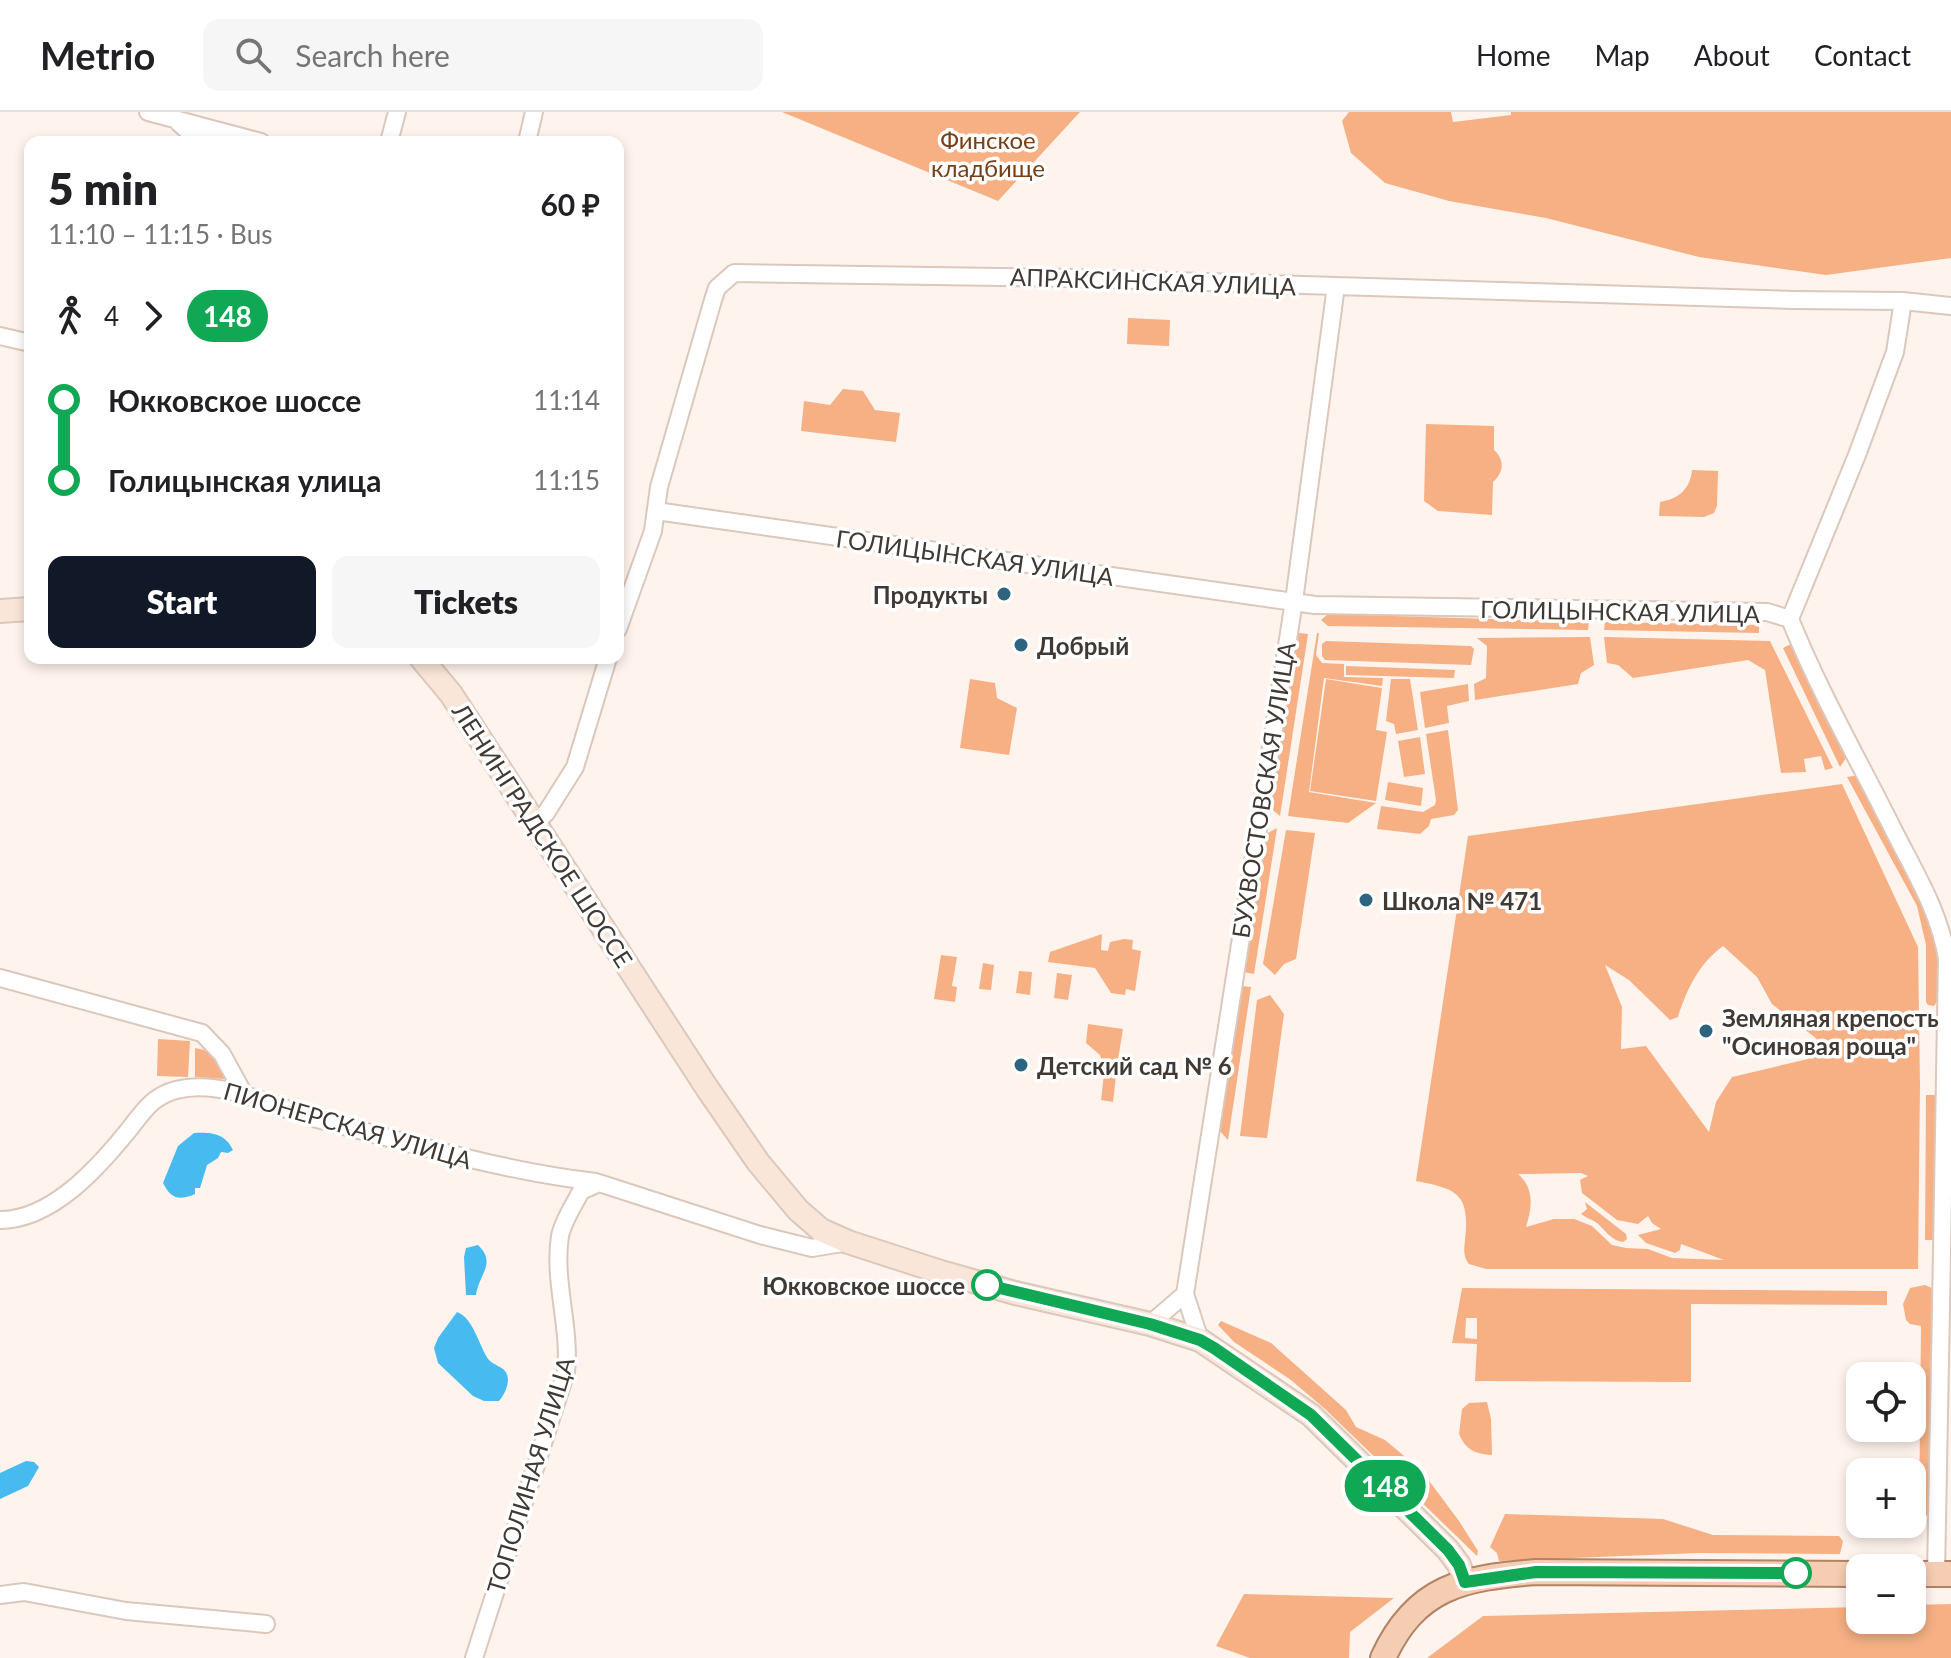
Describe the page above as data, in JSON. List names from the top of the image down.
{
  "streets": {
    "main road": ["ЛЕНИНГРАДСКОЕ ШОССЕ"],
    "street": [
      "АПРАКСИНСКАЯ УЛИЦА",
      "ГОЛИЦЫНСКАЯ УЛИЦА",
      "БУХВОСТОВСКАЯ УЛИЦА",
      "ПИОНЕРСКАЯ УЛИЦА",
      "ТОПОЛИНАЯ УЛИЦА"
    ]
  },
  "crossings": [
    ["АПРАКСИНСКАЯ УЛИЦА", "ГОЛИЦЫНСКАЯ УЛИЦА"],
    ["АПРАКСИНСКАЯ УЛИЦА", "БУХВОСТОВСКАЯ УЛИЦА"],
    ["ГОЛИЦЫНСКАЯ УЛИЦА", "БУХВОСТОВСКАЯ УЛИЦА"],
    ["ПИОНЕРСКАЯ УЛИЦА", "ТОПОЛИНАЯ УЛИЦА"]
  ],
  "parks": ["Финское кладбище"],
  "places": [
    "Продукты",
    "Добрый",
    "Школа № 471",
    "Земляная крепость \"Осиновая роща\"",
    "Детский сад № 6",
    "Юкковское шоссе"
  ],
  "lines": ["bus line 148"],
  "page": {
    "header": "Metrio",
    "search": "Search here",
    "nav": [
      "Home",
      "Map",
      "About",
      "Contact"
    ],
    "on_map": "148",
    "heading": ["5 min", "11:10 – 11:15 · Bus", "60 ₽"],
    "legs": ["4", "148"],
    "list": [
      {
        "name": "Юкковское шоссе",
        "value": "11:14"
      },
      {
        "name": "Голицынская улица",
        "value": "11:15"
      }
    ],
    "buttons": ["Start", "Tickets"],
    "map_buttons": ["+", "−"]
  }
}
